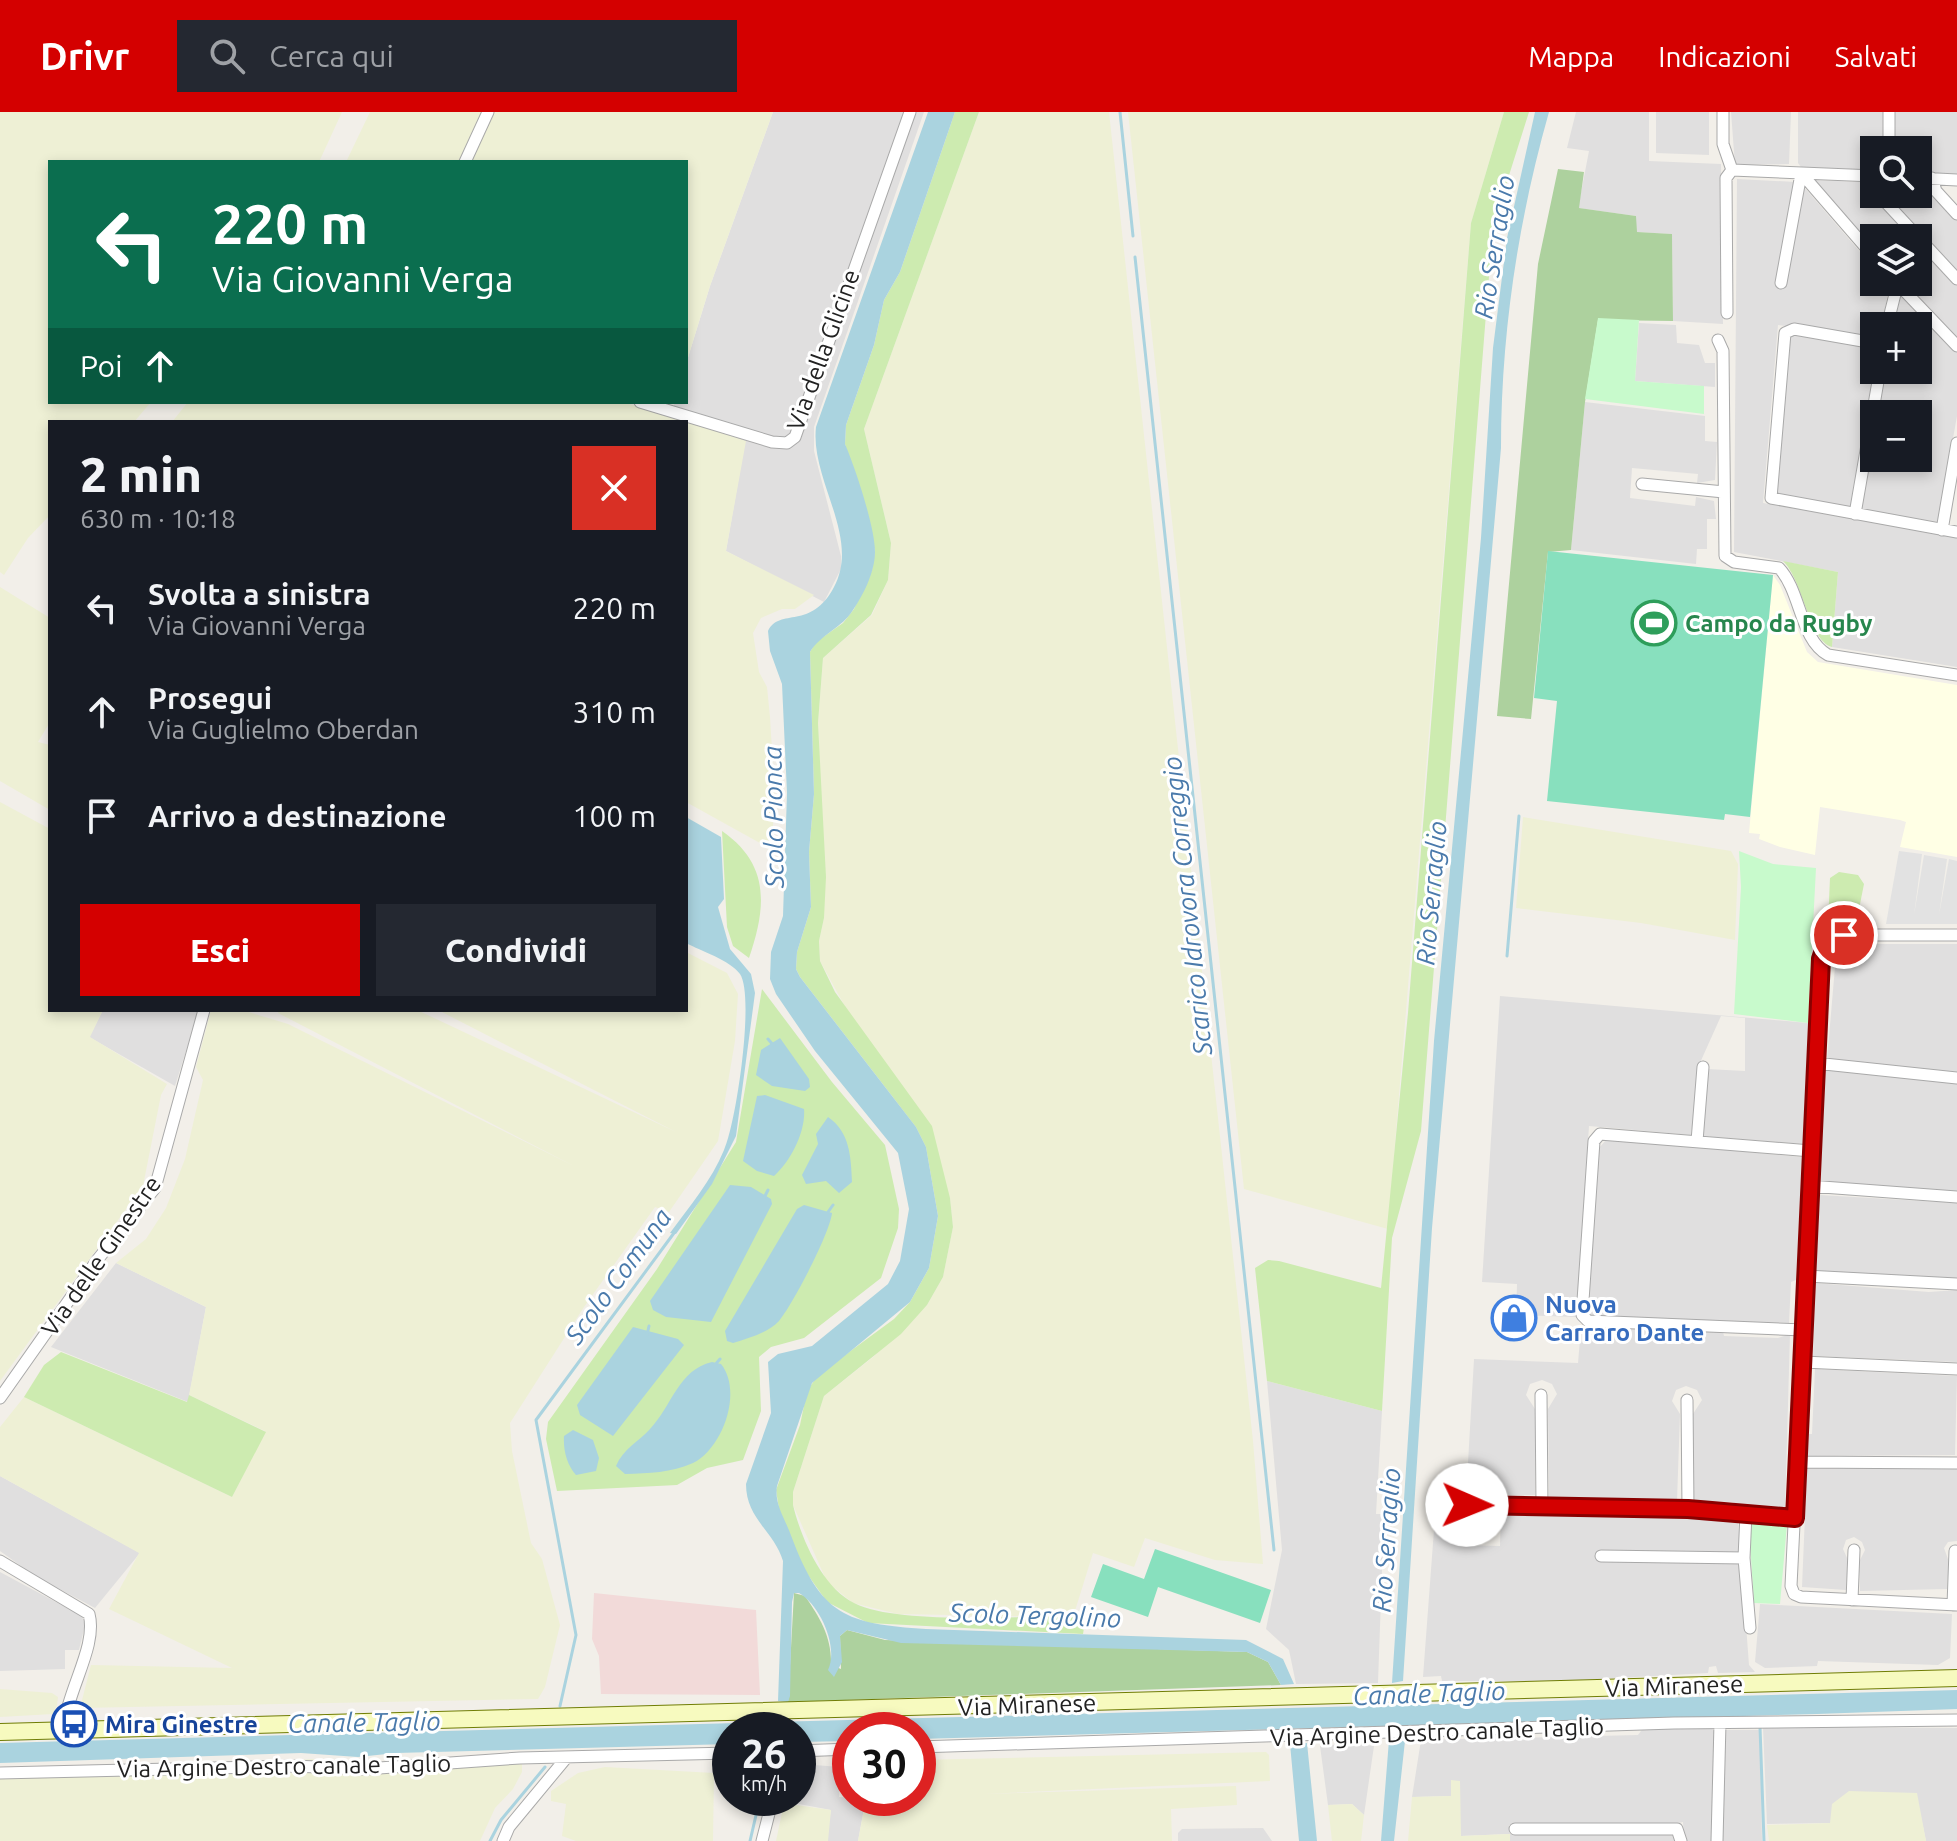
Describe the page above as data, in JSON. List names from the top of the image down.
{
  "streets": {
    "main road": ["Via Miranese"],
    "street": ["Via della Glicine", "Via delle Ginestre", "Via Argine Destro canale Taglio"]
  },
  "water": [
    "Rio Serraglio",
    "Scolo Pionca",
    "Scarico Idrovora Correggio",
    "Scolo Comuna",
    "Scolo Tergolino",
    "Canale Taglio"
  ],
  "places": {
    "sports": ["Campo da Rugby"],
    "shop": ["Nuova Carraro Dante"],
    "bus stop": ["Mira Ginestre"]
  },
  "page": {
    "header": "Drivr",
    "search": "Cerca qui",
    "nav": ["Mappa", "Indicazioni", "Salvati"],
    "map_buttons": ["+", "−"],
    "turn": ["220 m", "Via Giovanni Verga"],
    "then": "Poi",
    "heading": ["2 min", "630 m · 10:18"],
    "list": [
      {
        "name": "Svolta a sinistra",
        "note": "Via Giovanni Verga",
        "value": "220 m"
      },
      {
        "name": "Prosegui",
        "note": "Via Guglielmo Oberdan",
        "value": "310 m"
      },
      {
        "name": "Arrivo a destinazione",
        "value": "100 m"
      }
    ],
    "buttons": ["Esci", "Condividi"],
    "speed": "26 km/h",
    "limit": "30"
  }
}
